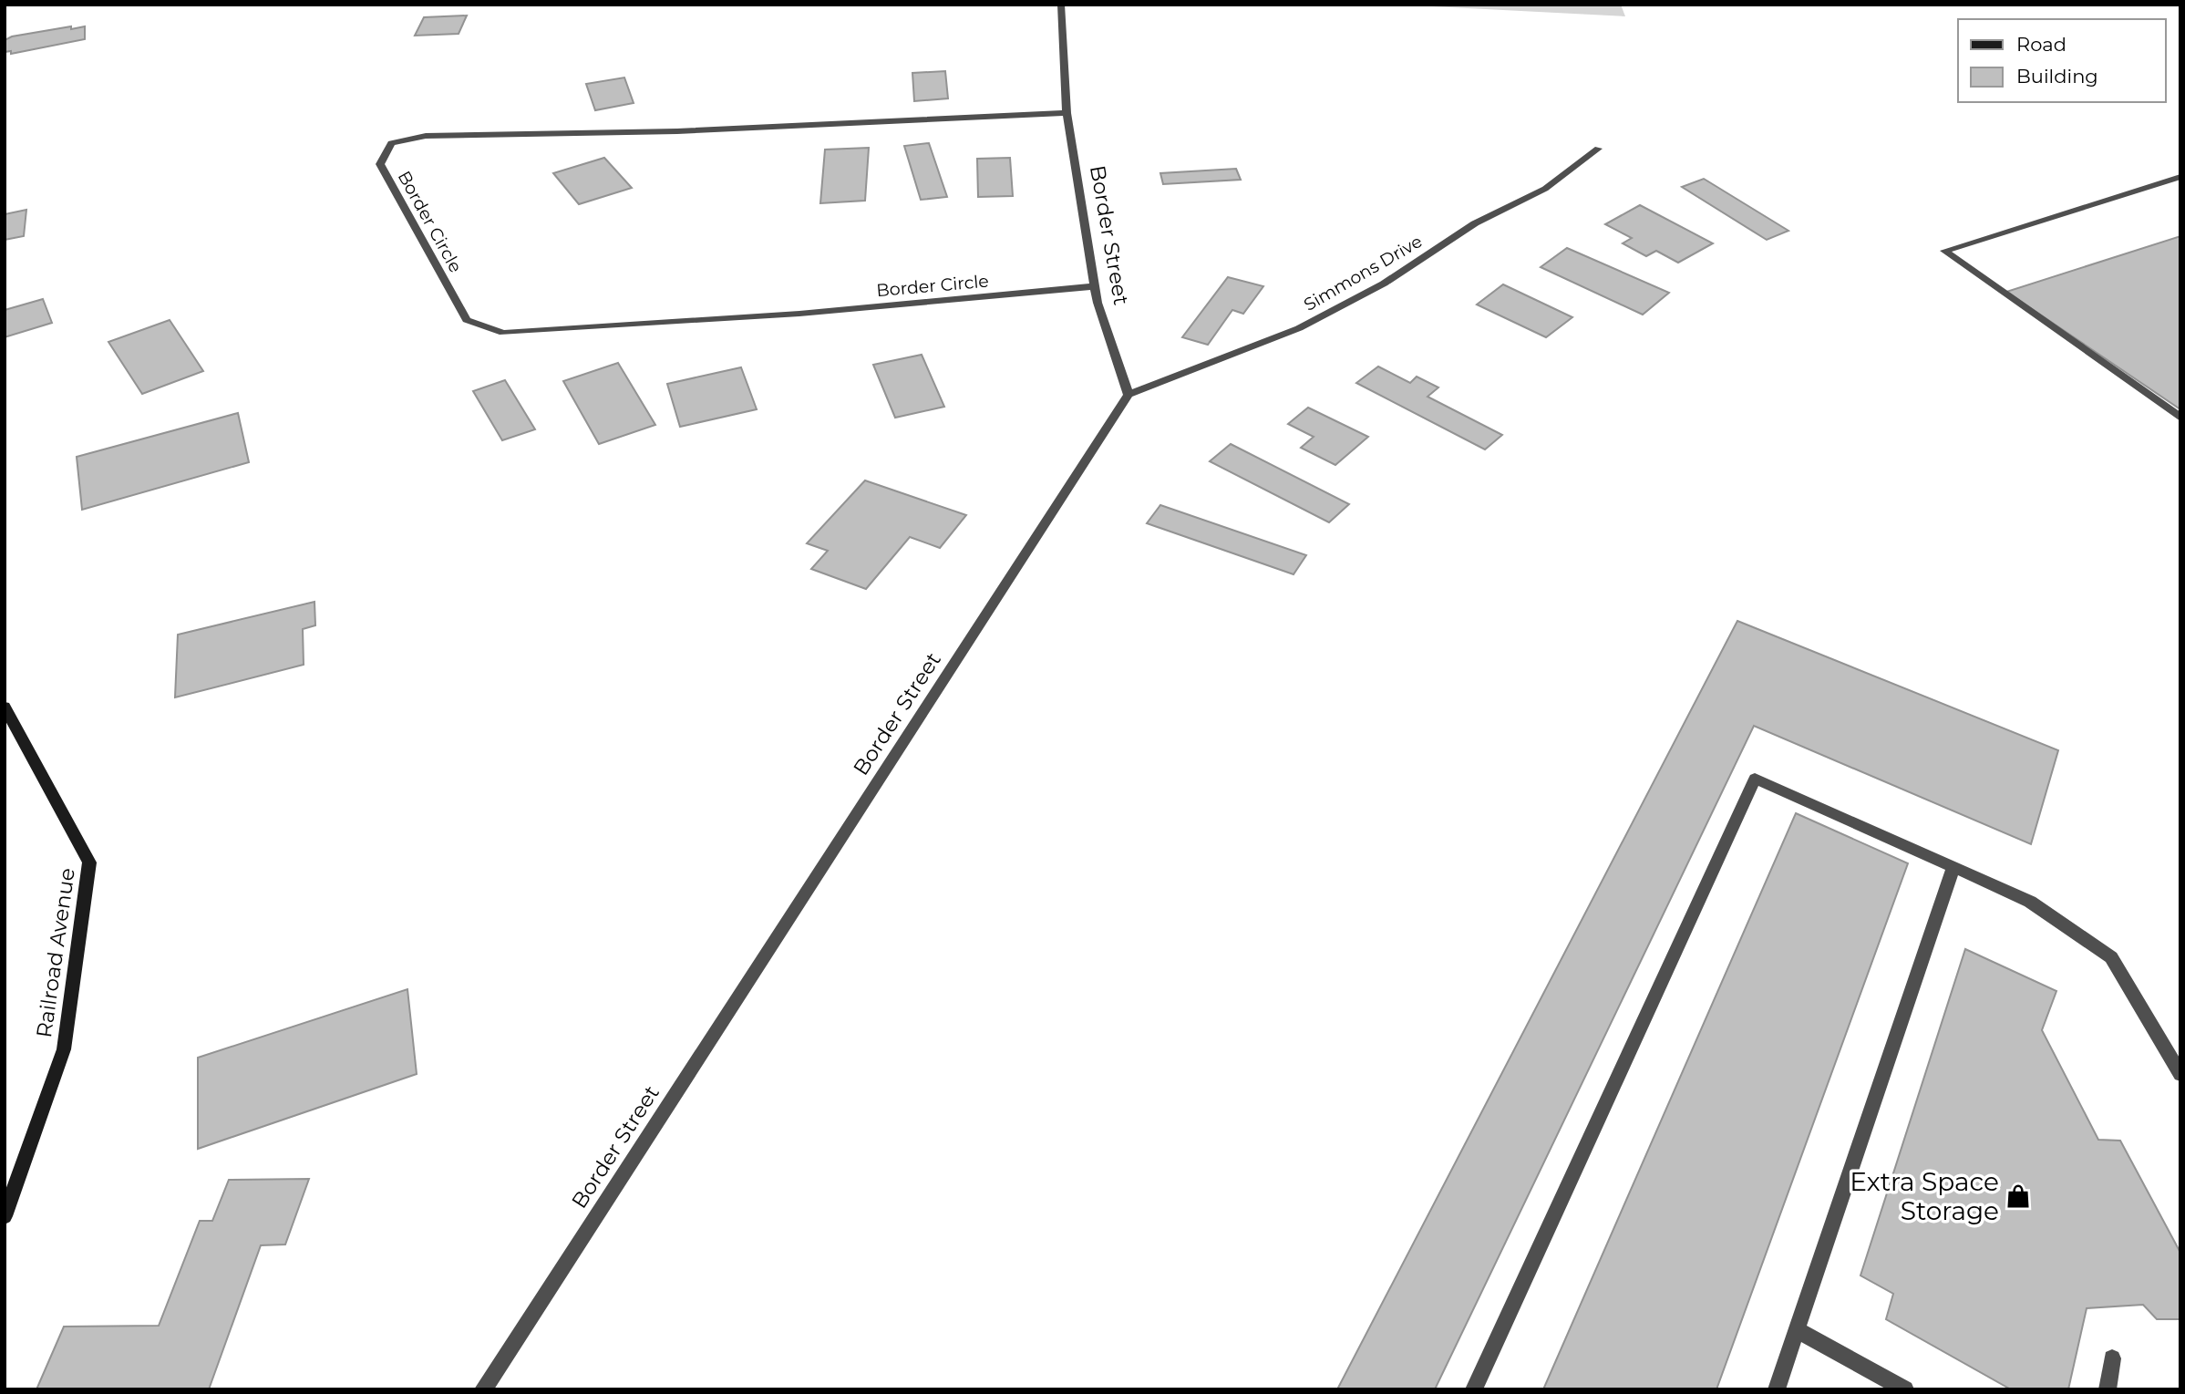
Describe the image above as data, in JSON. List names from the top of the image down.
{
  "streets": {
    "street": [
      "Border Circle",
      "Border Street",
      "Simmons Drive",
      "Railroad Avenue"
    ]
  },
  "crossings": [
    ["Border Circle", "Border Street"],
    ["Border Street", "Simmons Drive"]
  ],
  "places": {
    "shop": ["Extra Space Storage"]
  },
  "legend": ["Road", "Building"]
}
